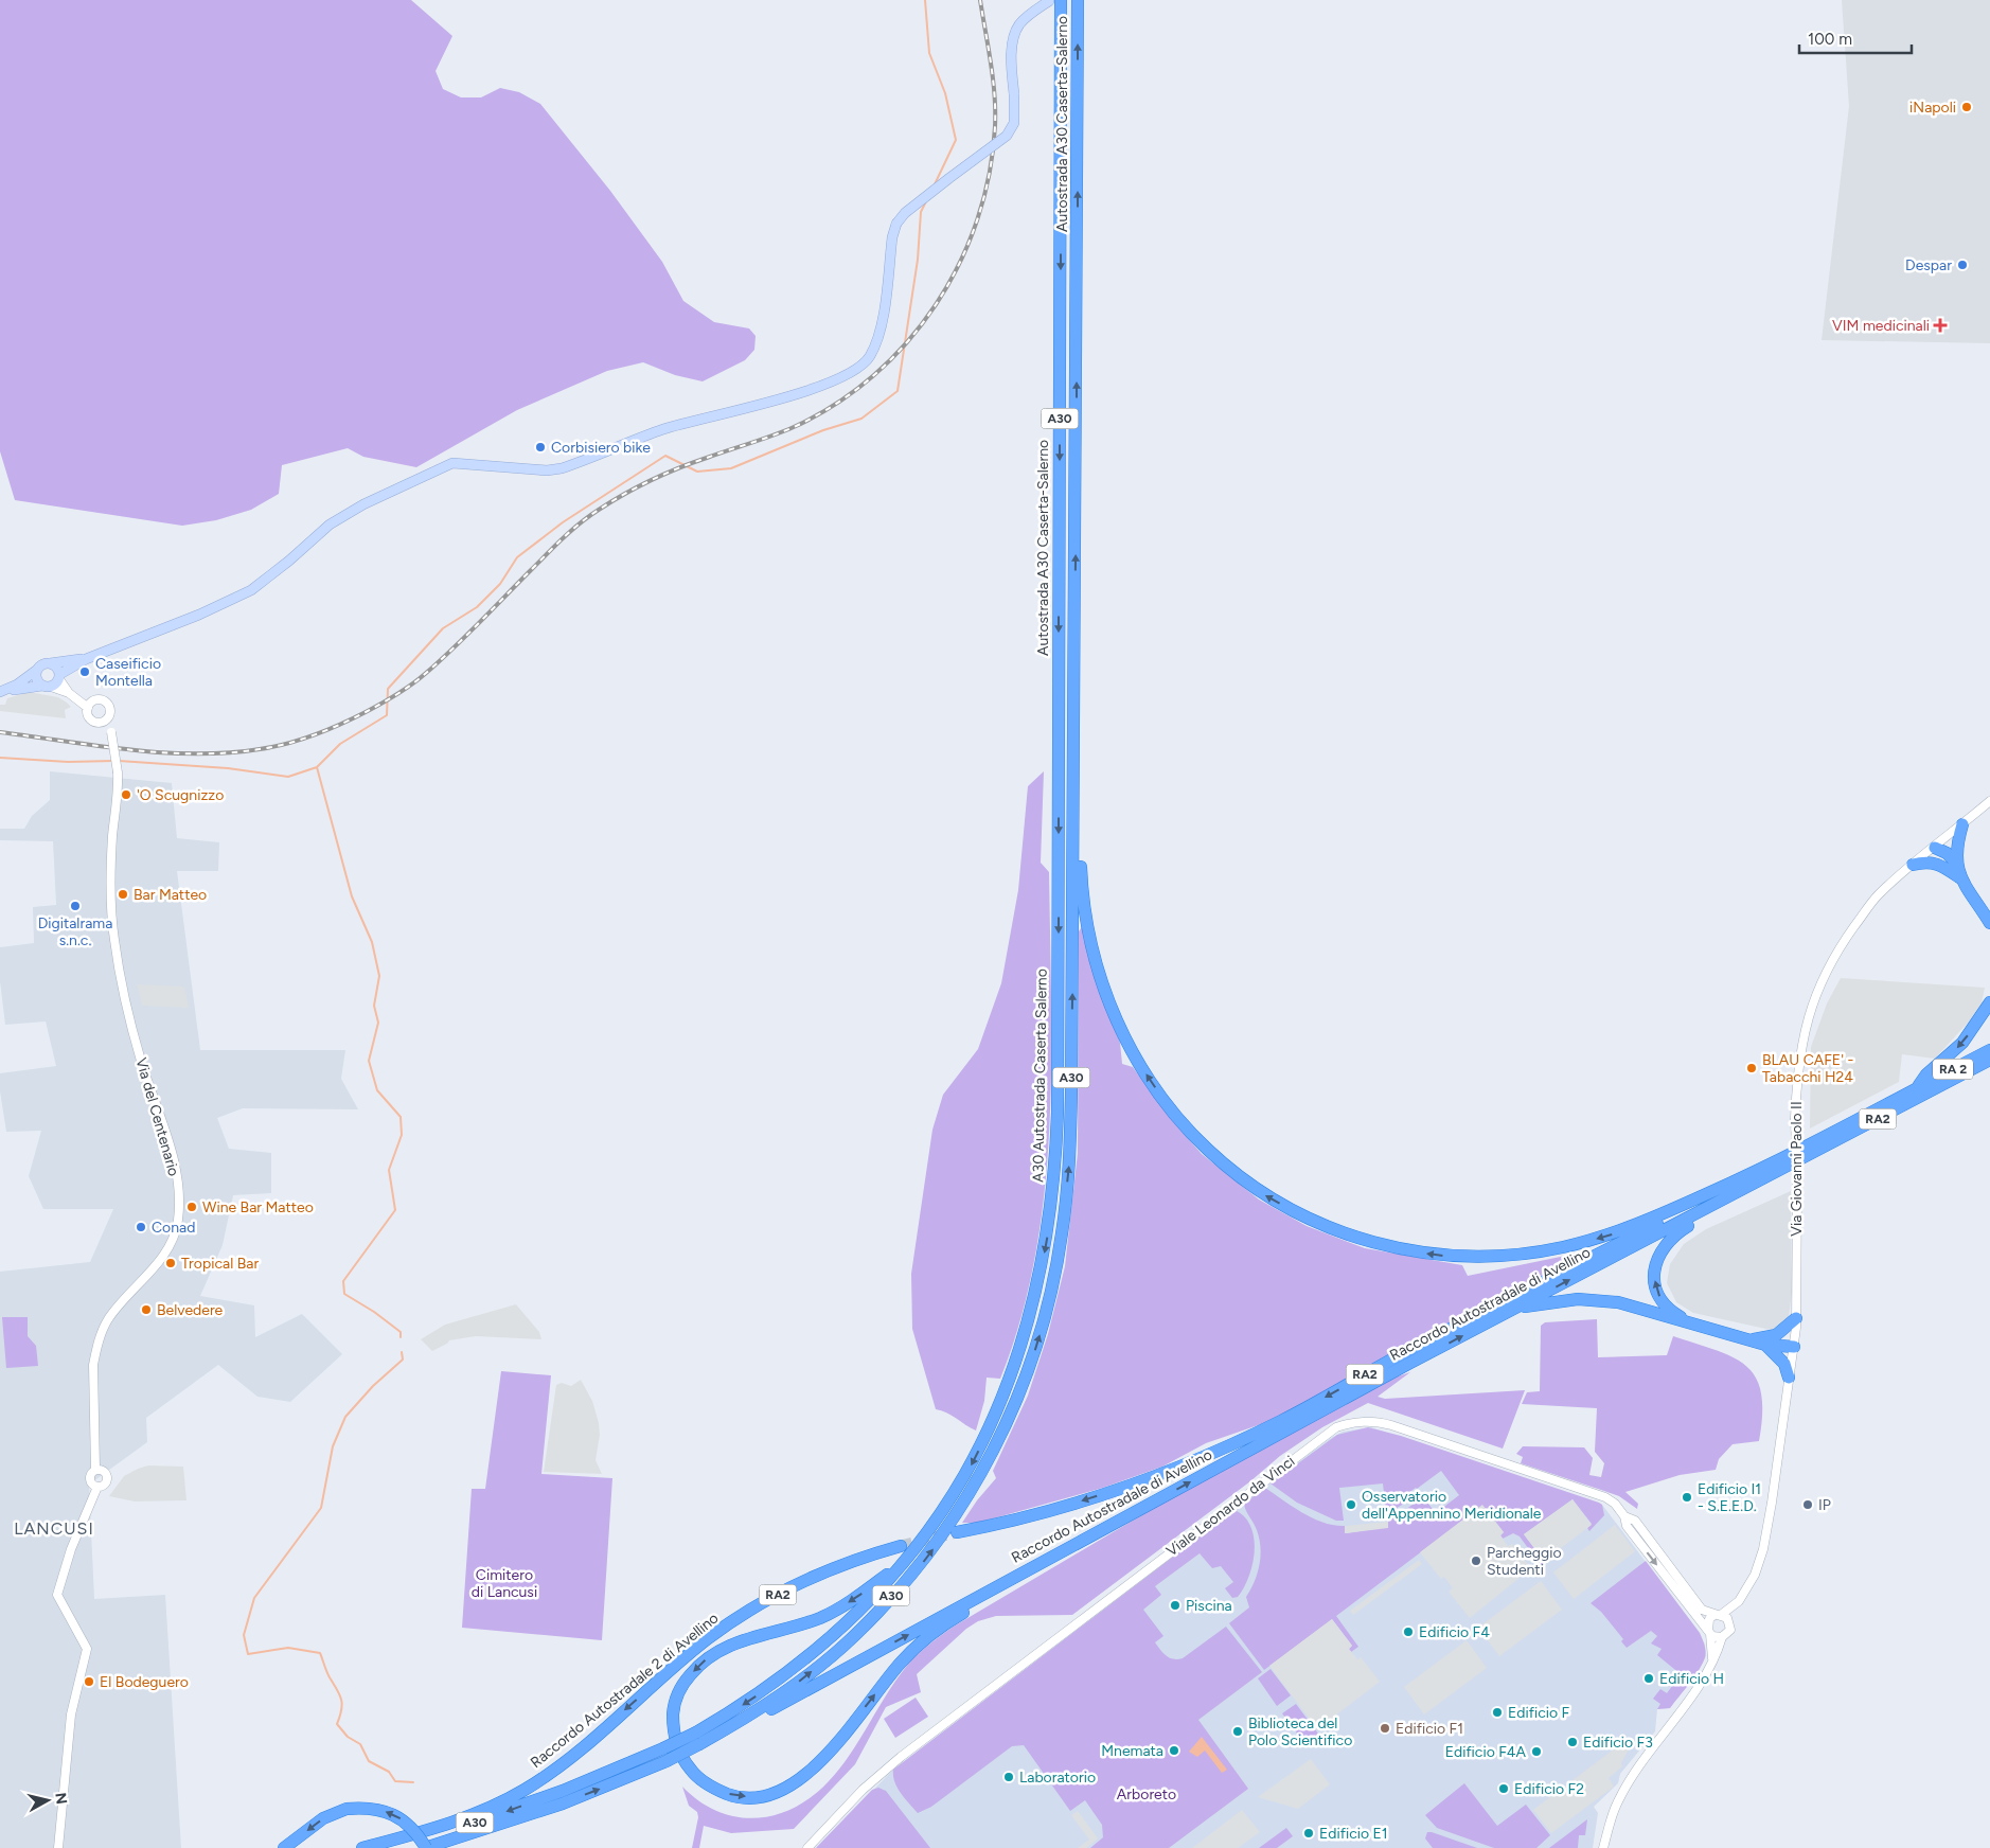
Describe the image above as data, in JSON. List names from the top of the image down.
{
  "streets": {
    "highway": [
      "Autostrada A30 Caserta-Salerno",
      "A30",
      "RA 2",
      "A30 Autostrada Caserta Salerno",
      "RA2",
      "Raccordo Autostradale di Avellino",
      "Raccordo Autostradale 2 di Avellino"
    ],
    "street": ["Via del Centenario", "Via Giovanni Paolo II", "Viale Leonardo da Vinci"]
  },
  "crossings": [
    ["Autostrada A30 Caserta-Salerno", "A30 Autostrada Caserta Salerno"],
    ["RA 2", "RA2"],
    ["A30 Autostrada Caserta Salerno", "Raccordo Autostradale di Avellino"]
  ],
  "one_way": ["Raccordo Autostradale 2 di Avellino"],
  "districts": ["LANCUSI"],
  "parks": ["Cimitero di Lancusi", "Arboreto"],
  "places": {
    "other": [
      "iNapoli",
      "Despar",
      "Corbisiero bike",
      "Caseificio Montella",
      "'O Scugnizzo",
      "Bar Matteo",
      "Digitalrama s.n.c.",
      "BLAU CAFE' - Tabacchi H24",
      "Wine Bar Matteo",
      "Conad",
      "Tropical Bar",
      "Belvedere",
      "Edificio I1 - S.E.E.D.",
      "Osservatorio dell'Appennino Meridionale",
      "IP",
      "Parcheggio Studenti",
      "Piscina",
      "Edificio F4",
      "Edificio H",
      "El Bodeguero",
      "Edificio F",
      "Edificio F1",
      "Biblioteca del Polo Scientifico",
      "Edificio F3",
      "Mnemata",
      "Edificio F4A",
      "Laboratorio",
      "Edificio F2",
      "Edificio E1"
    ],
    "health": ["VIM medicinali"]
  },
  "scale_bar": "100 m",
  "north": "right"
}
